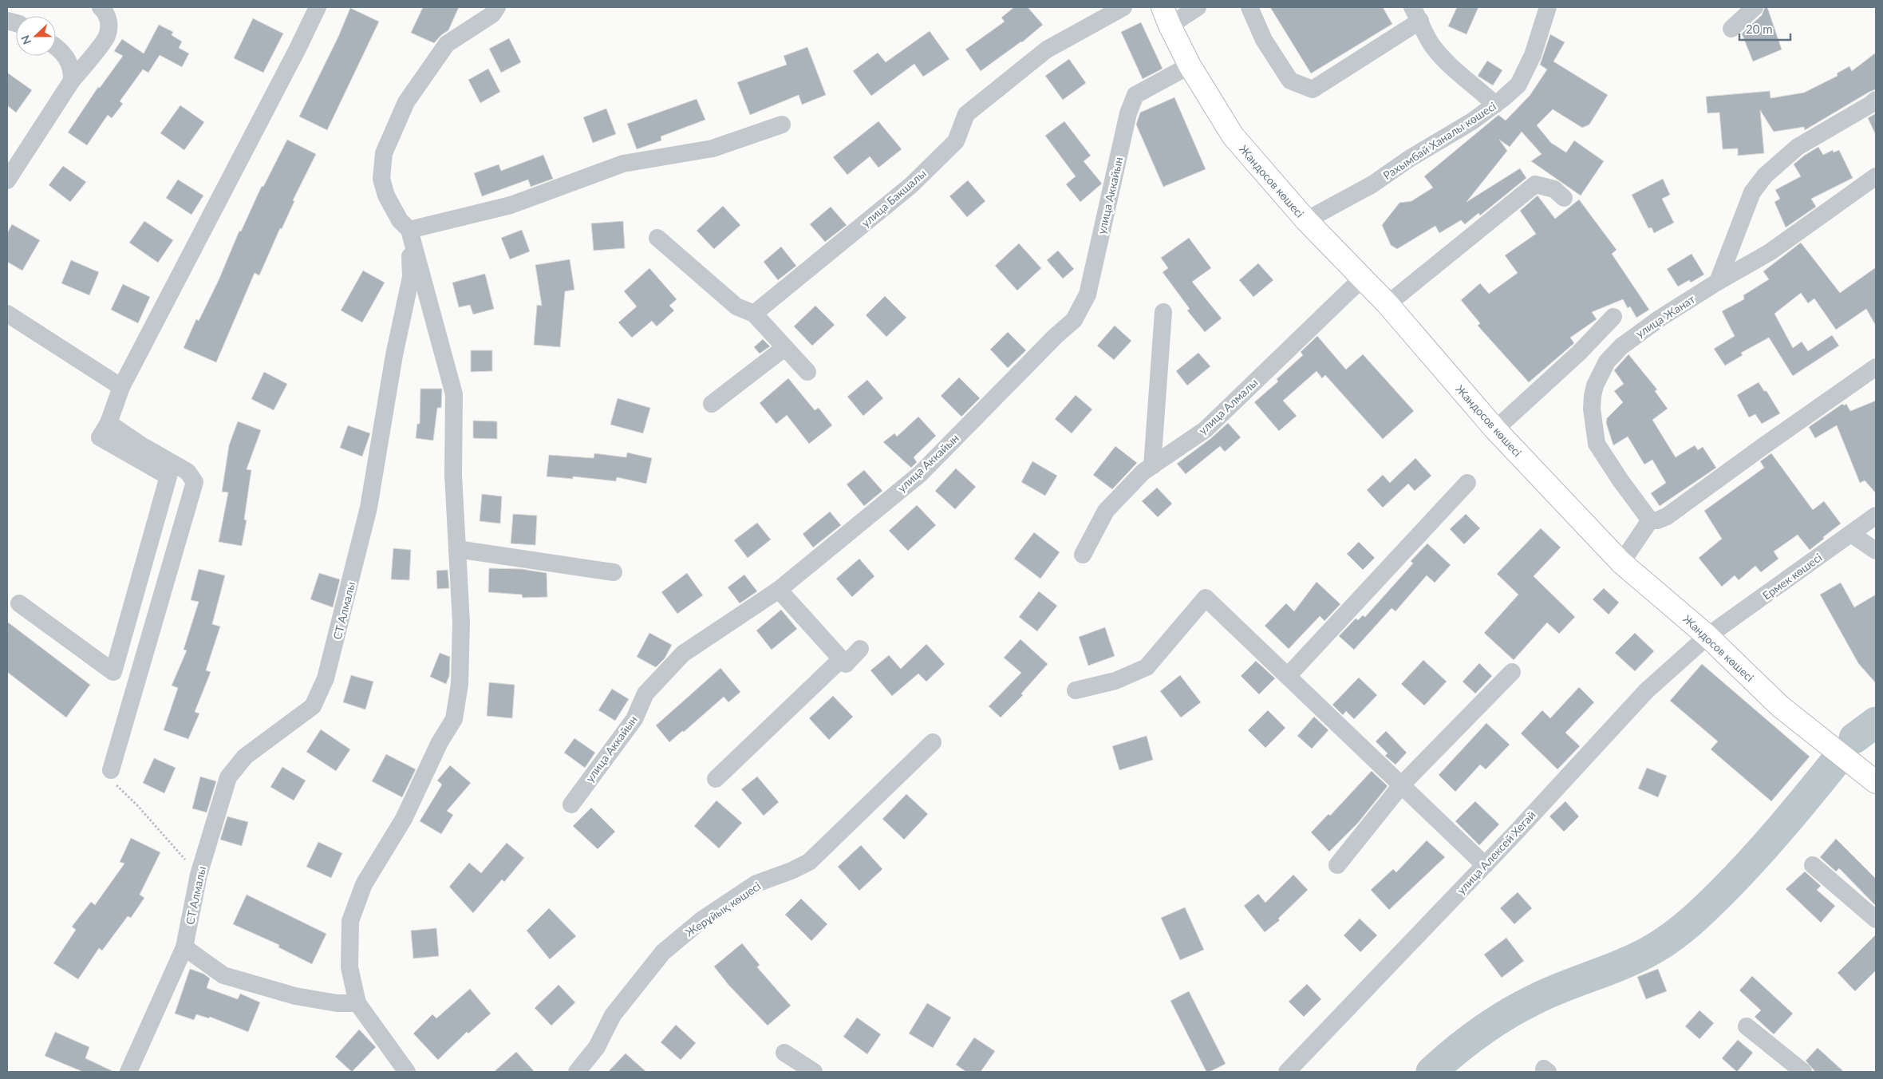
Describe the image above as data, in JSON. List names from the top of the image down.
{
  "streets": {
    "main road": ["Жандосов көшесі"],
    "street": [
      "Рахымбай Ханалы көшесі",
      "улица Аккайын",
      "улица Бакшалы",
      "улица Жанат",
      "улица Алмалы",
      "Ермек көшесі",
      "СТ Алмалы",
      "улица Алексей Хегай",
      "Жерұйық көшесі"
    ]
  },
  "crossings": [
    ["Рахымбай Ханалы көшесі", "Жандосов көшесі"],
    ["Жандосов көшесі", "улица Аккайын"],
    ["Жандосов көшесі", "улица Алмалы"],
    ["Жандосов көшесі", "Ермек көшесі"],
    ["Жандосов көшесі", "улица Алексей Хегай"],
    ["Ермек көшесі", "улица Алексей Хегай"]
  ],
  "scale_bar": "20 m",
  "north": "left"
}
